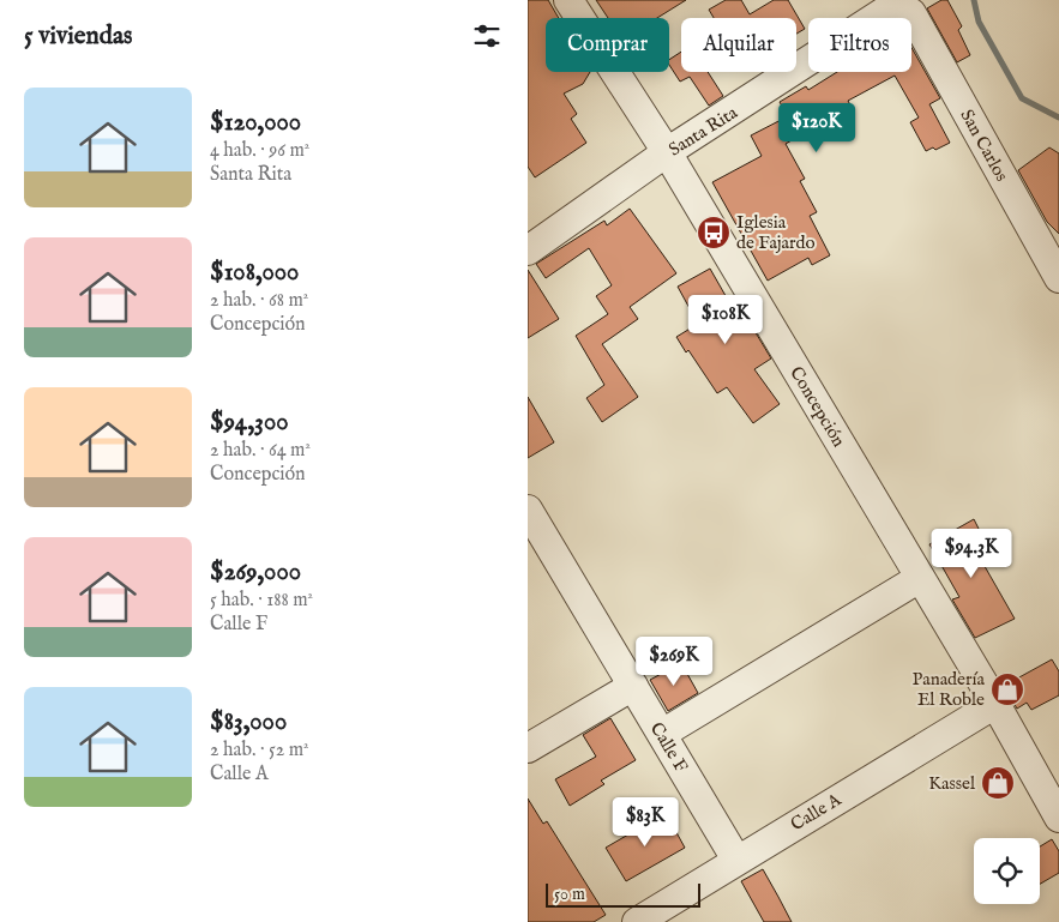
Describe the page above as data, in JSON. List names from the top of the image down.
{
  "streets": {
    "street": [
      "Santa Rita",
      "San Carlos",
      "Concepción",
      "Calle F",
      "Calle A"
    ]
  },
  "crossings": [
    ["Santa Rita", "San Carlos"],
    ["Santa Rita", "Concepción"],
    ["Concepción", "Calle A"],
    ["Calle F", "Calle A"]
  ],
  "places": {
    "bus stop": ["Iglesia de Fajardo"],
    "shop": ["Panadería El Roble", "Kassel"]
  },
  "scale_bar": "50 m",
  "page": {
    "heading": "5 viviendas",
    "chip": ["Comprar", "Alquilar", "Filtros"],
    "list": [
      {
        "name": "$120,000",
        "note": "4 hab. · 96 m² · Santa Rita"
      },
      {
        "name": "$108,000",
        "note": "2 hab. · 68 m² · Concepción"
      },
      {
        "name": "$94,300",
        "note": "2 hab. · 64 m² · Concepción"
      },
      {
        "name": "$269,000",
        "note": "5 hab. · 188 m² · Calle F"
      },
      {
        "name": "$83,000",
        "note": "2 hab. · 52 m² · Calle A"
      }
    ],
    "price": [
      "$120K",
      "$108K",
      "$94.3K",
      "$269K",
      "$83K"
    ],
    "scale": "50 m"
  }
}
